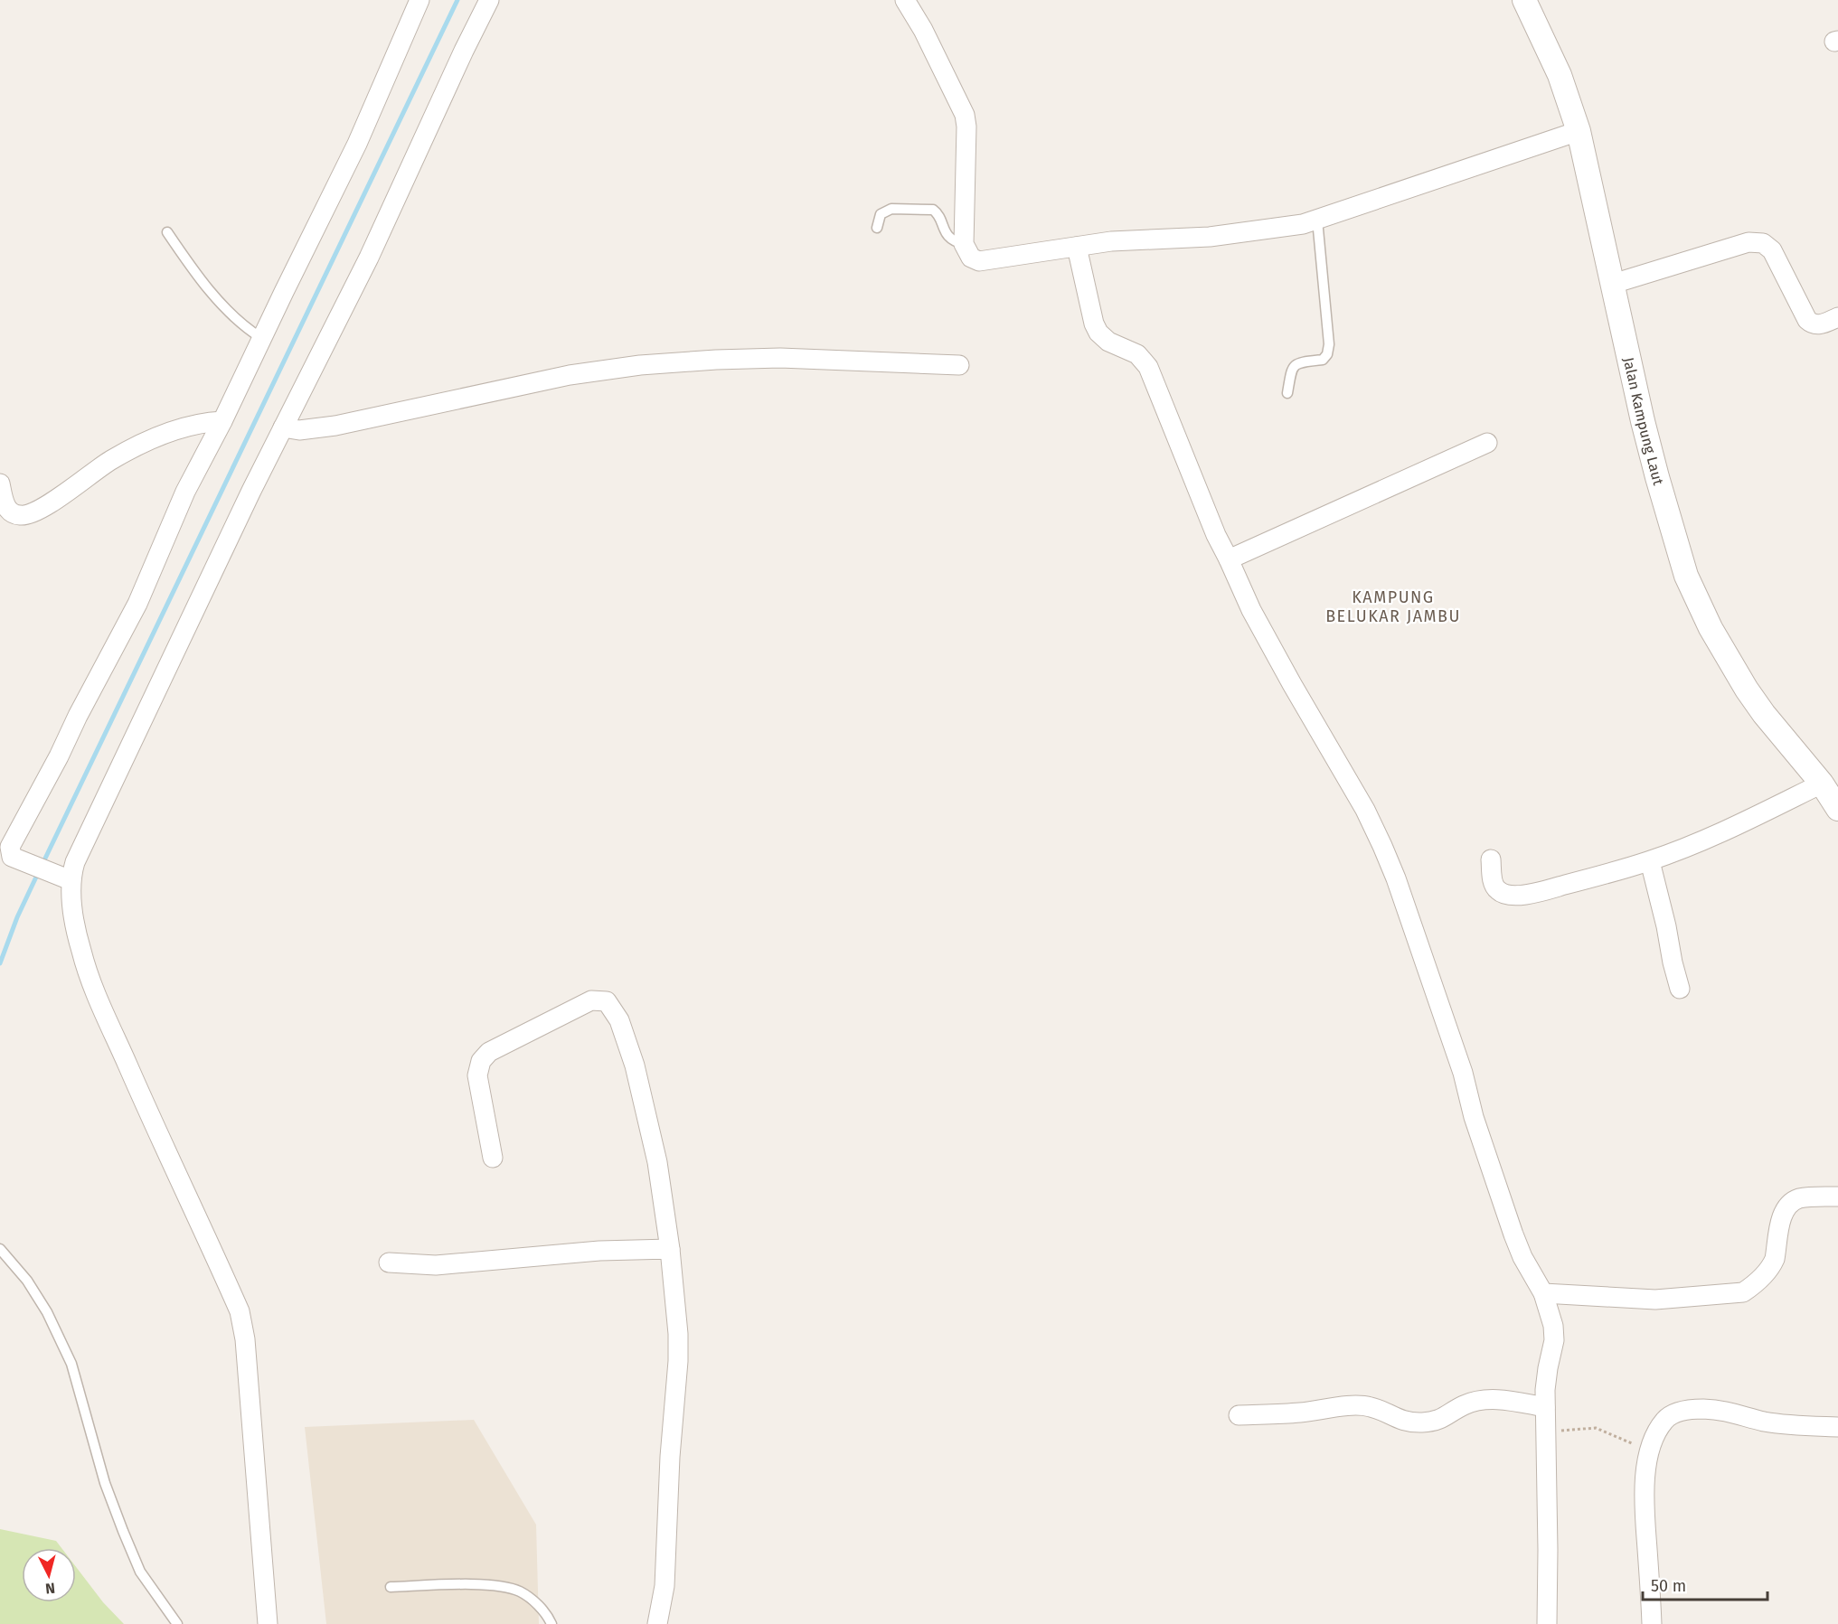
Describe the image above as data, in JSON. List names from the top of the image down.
{
  "streets": {
    "street": ["Jalan Kampung Laut"]
  },
  "districts": ["KAMPUNG BELUKAR JAMBU"],
  "scale_bar": "50 m",
  "north": "bottom"
}
